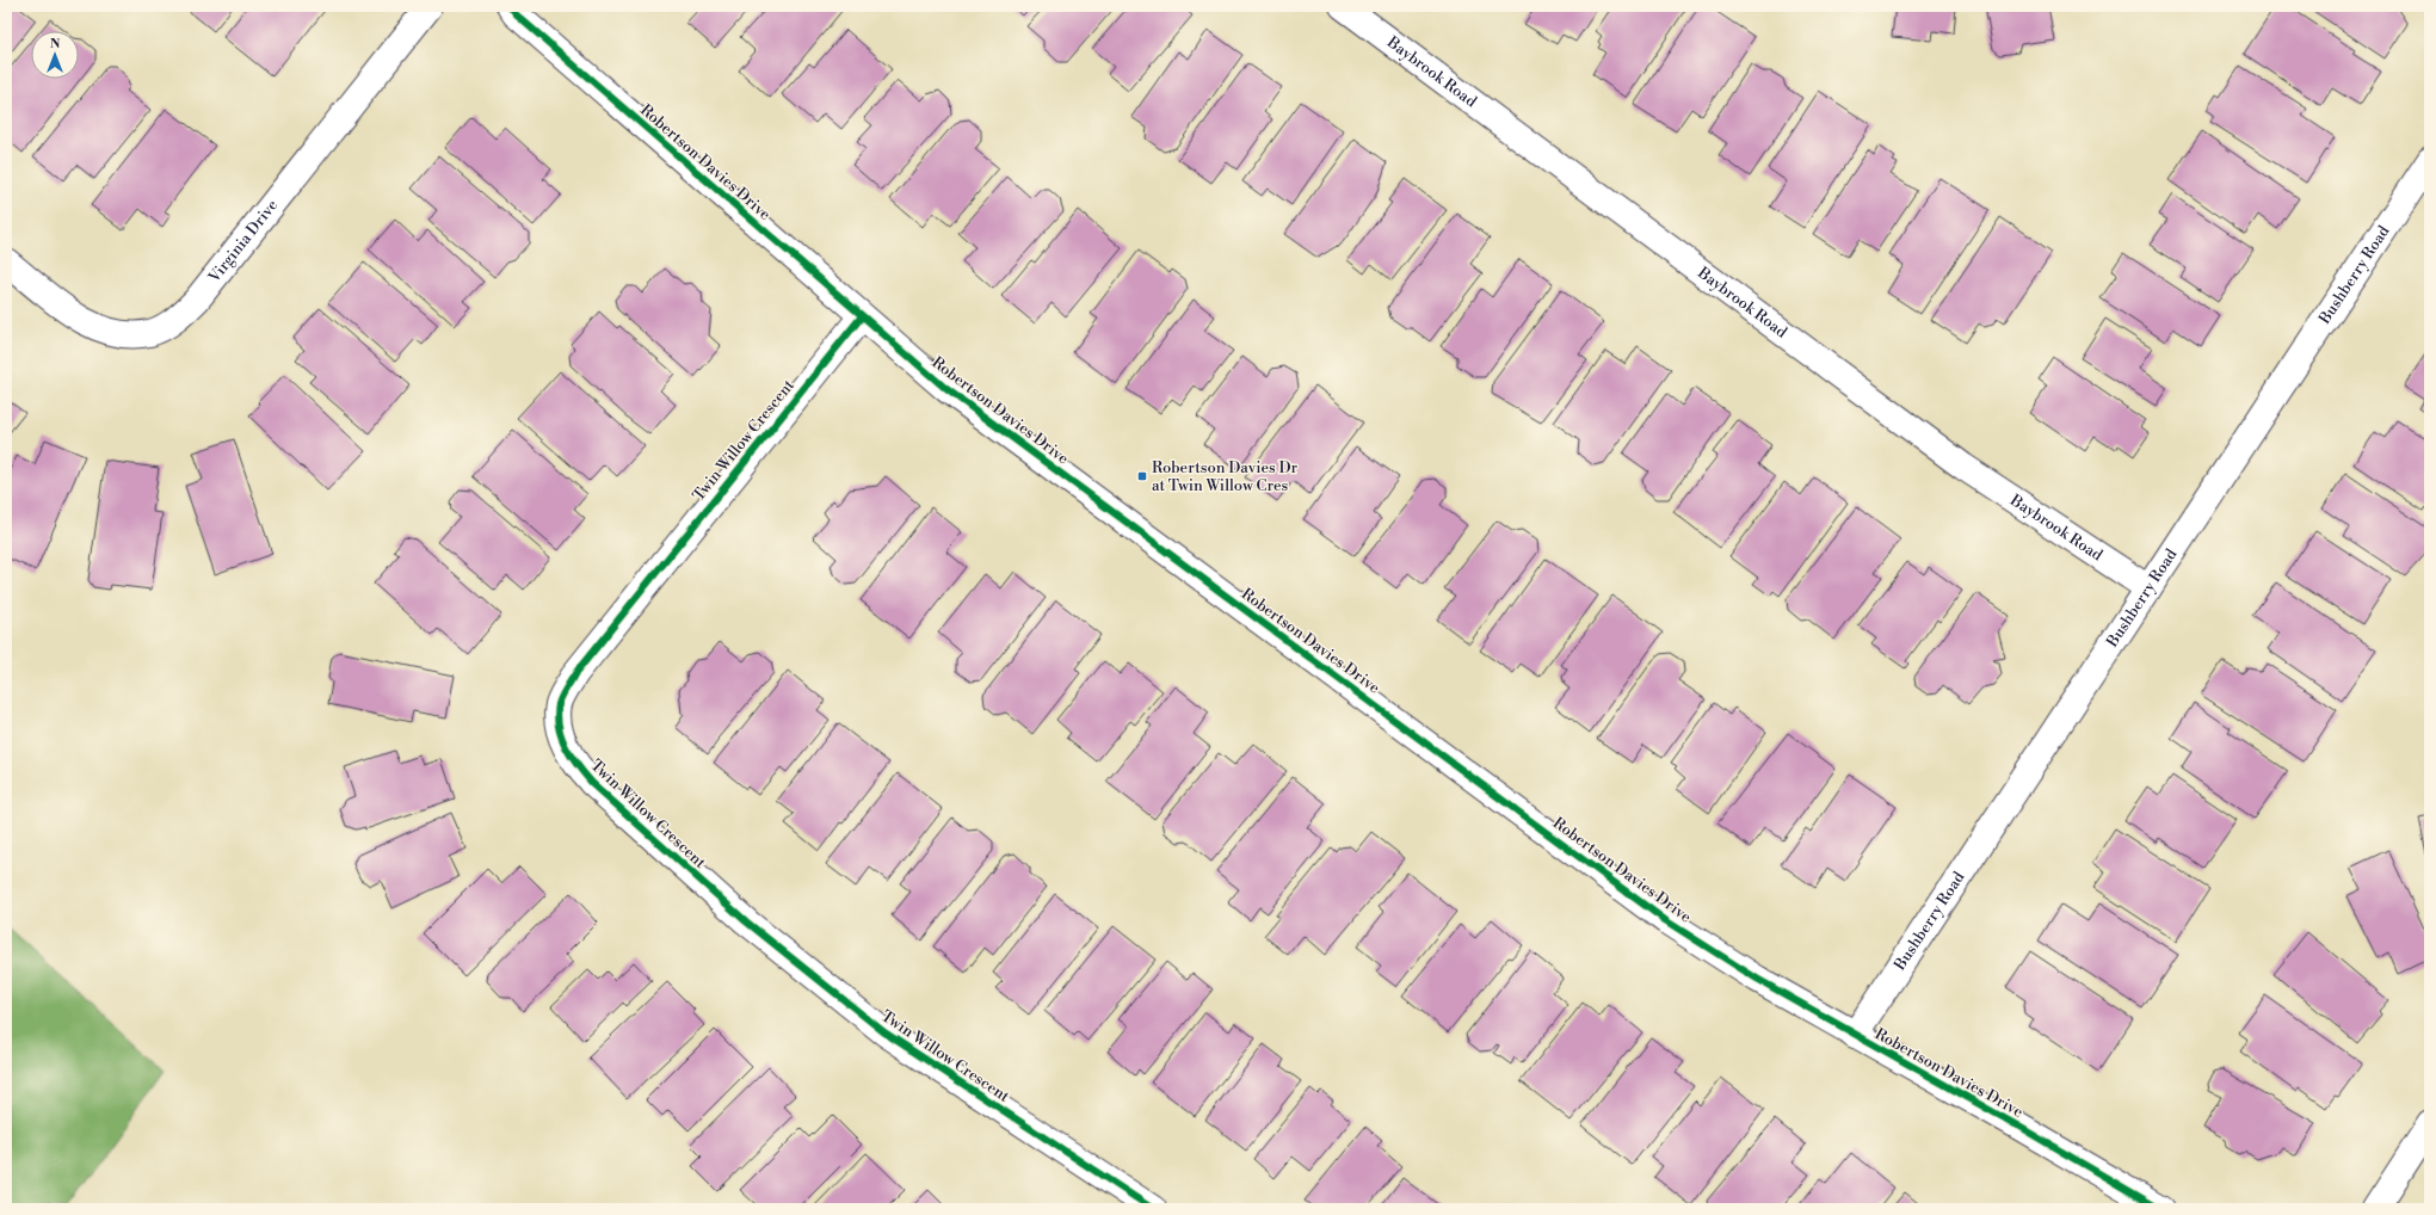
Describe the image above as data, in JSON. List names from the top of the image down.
{
  "streets": {
    "street": [
      "Baybrook Road",
      "Robertson Davies Drive",
      "Virginia Drive",
      "Bushberry Road",
      "Twin Willow Crescent"
    ]
  },
  "crossings": [
    ["Baybrook Road", "Bushberry Road"],
    ["Robertson Davies Drive", "Bushberry Road"],
    ["Robertson Davies Drive", "Twin Willow Crescent"]
  ],
  "places": {
    "transit": ["Robertson Davies Dr at Twin Willow Cres"]
  },
  "north": "top"
}
